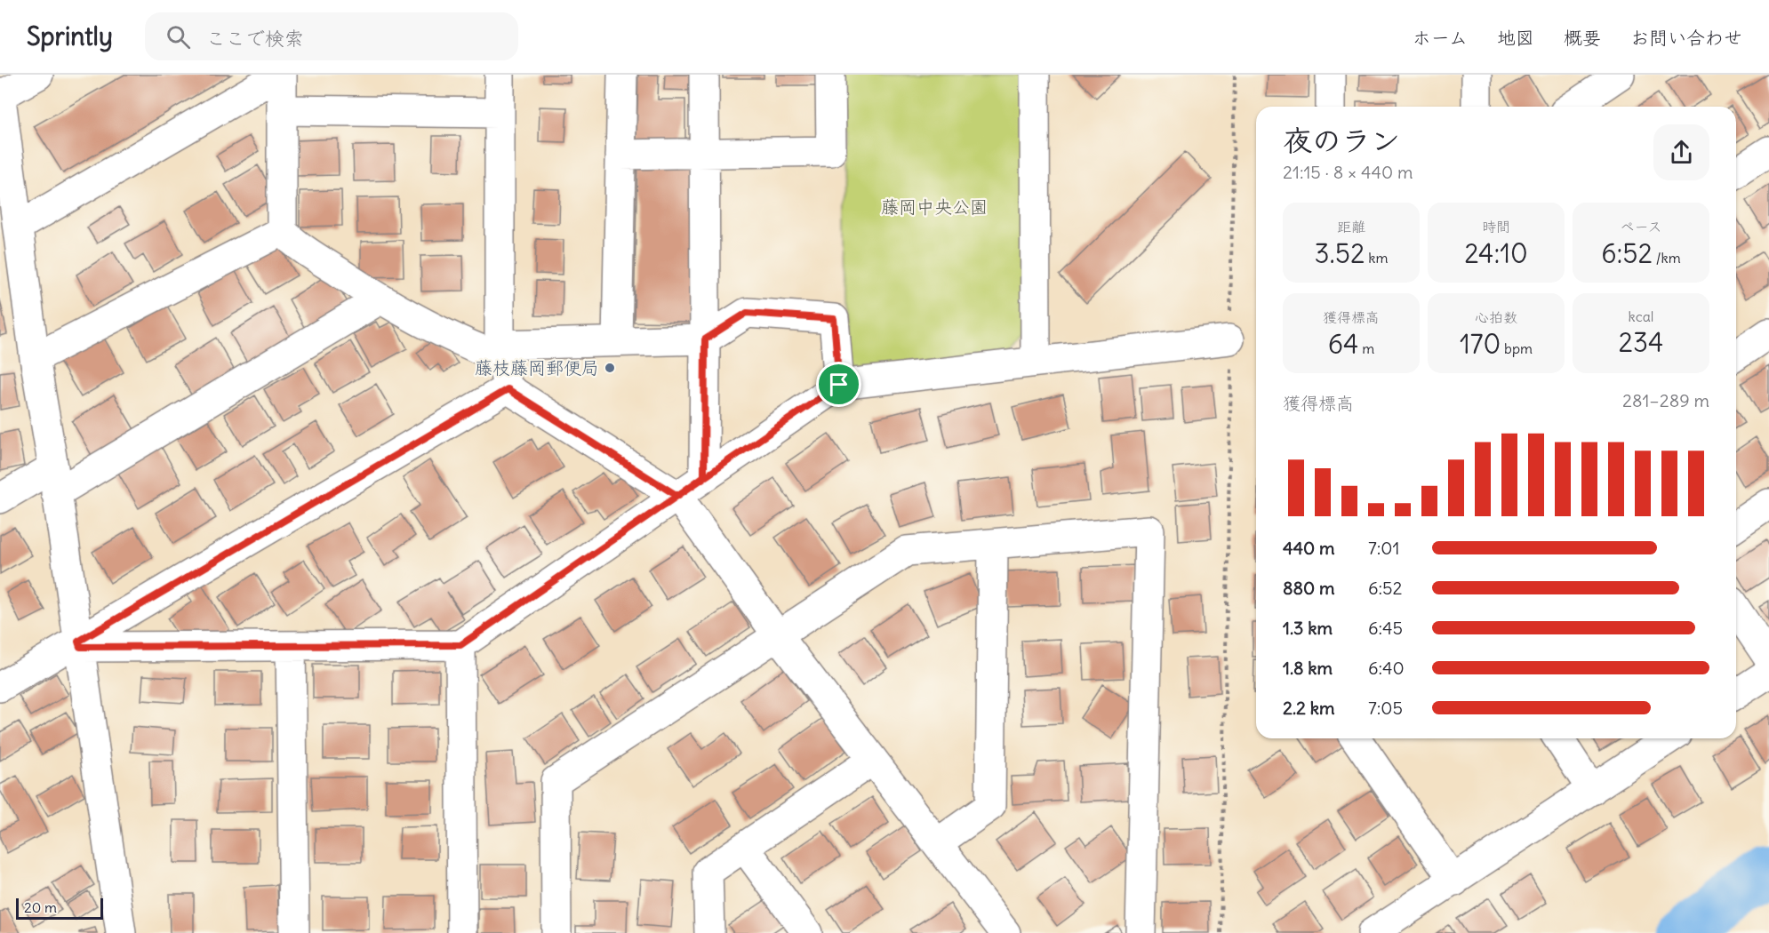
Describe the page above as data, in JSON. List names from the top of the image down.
{
  "parks": ["藤岡中央公園"],
  "places": ["藤枝藤岡郵便局"],
  "scale_bar": "20 m",
  "page": {
    "header": "Sprintly",
    "search": "ここで検索",
    "nav": [
      "ホーム",
      "地図",
      "概要",
      "お問い合わせ"
    ],
    "heading": ["夜のラン", "21:15 · 8 × 440 m"],
    "stats": [
      ["距離", "3.52 km"],
      ["時間", "24:10"],
      ["ペース", "6:52 /km"],
      ["獲得標高", "64 m"],
      ["心拍数", "170 bpm"],
      ["kcal", "234"]
    ],
    "chart": ["獲得標高", "281–289 m"],
    "list": [
      {
        "name": "440 m",
        "note": "7:01"
      },
      {
        "name": "880 m",
        "note": "6:52"
      },
      {
        "name": "1.3 km",
        "note": "6:45"
      },
      {
        "name": "1.8 km",
        "note": "6:40"
      },
      {
        "name": "2.2 km",
        "note": "7:05"
      }
    ],
    "scale": "20 m"
  }
}
